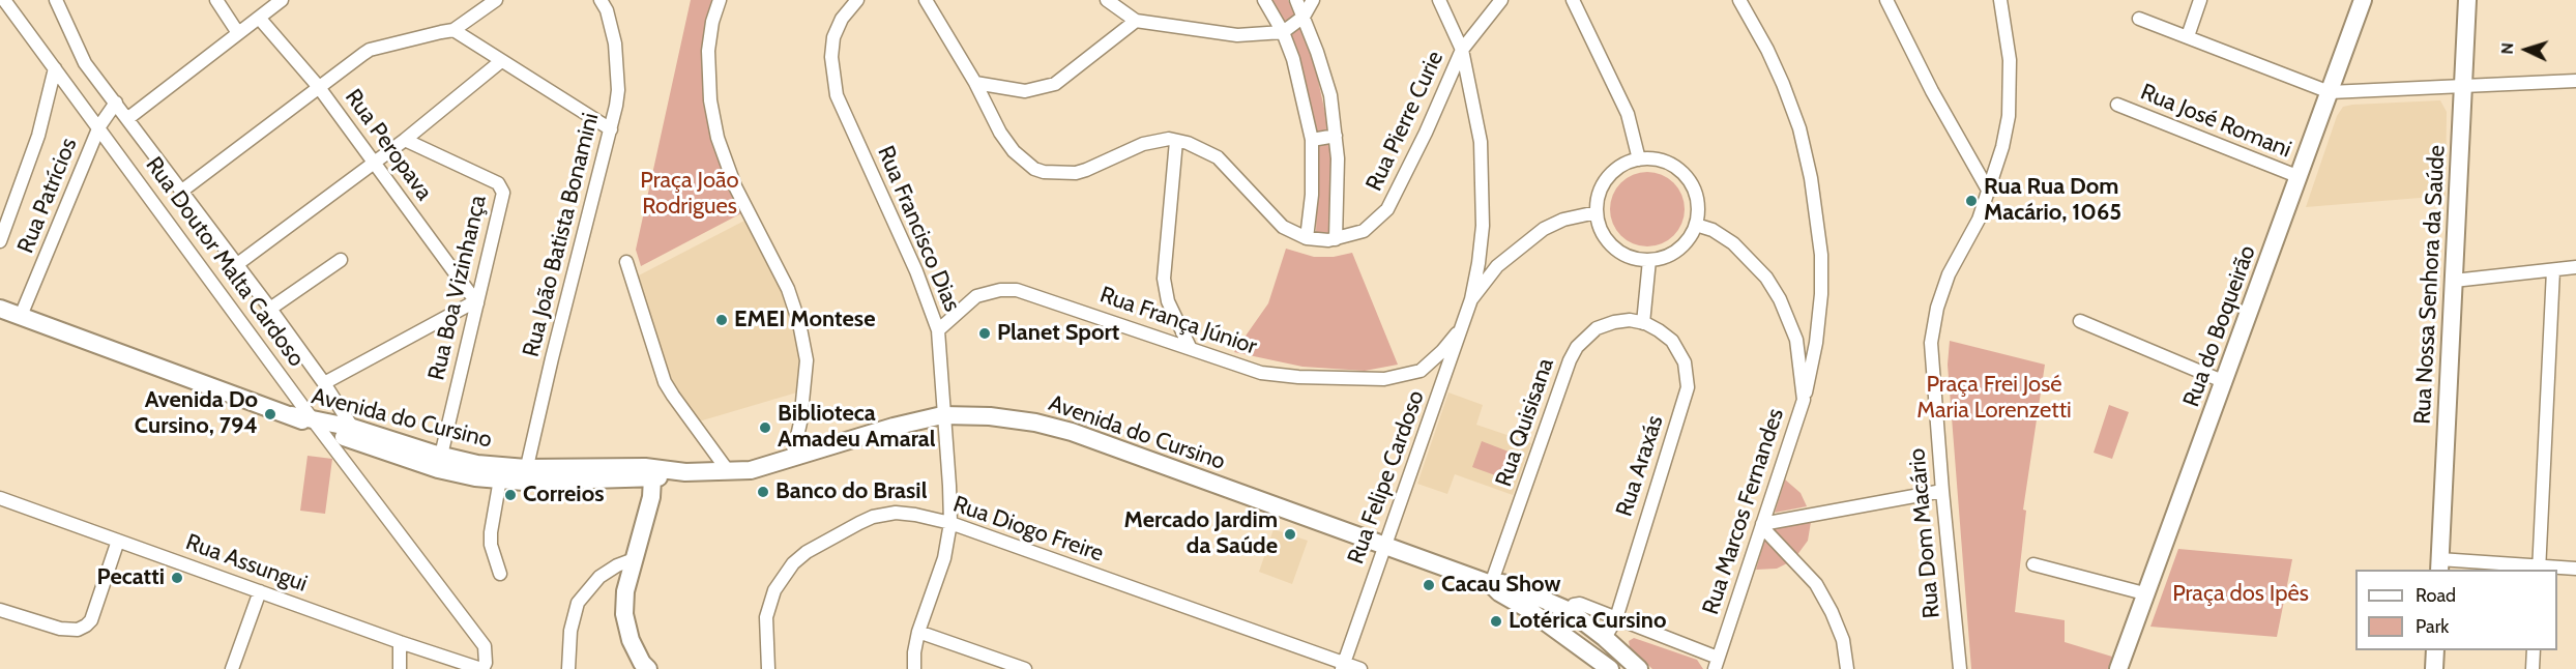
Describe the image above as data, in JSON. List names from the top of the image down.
{
  "streets": {
    "main road": ["Rua Nossa Senhora da Saúde", "Rua do Boqueirão", "Avenida do Cursino"],
    "street": [
      "Rua Pierre Curie",
      "Rua José Romani",
      "Rua Peropava",
      "Rua Patrícios",
      "Rua Francisco Dias",
      "Rua João Batista Bonamini",
      "Rua Doutor Malta Cardoso",
      "Rua Boa Vizinhança",
      "Rua França Júnior",
      "Rua Quisisana",
      "Rua Araxás",
      "Rua Felipe Cardoso",
      "Rua Marcos Fernandes",
      "Rua Diogo Freire",
      "Rua Dom Macário",
      "Rua Assungui"
    ]
  },
  "crossings": [
    ["Rua Pierre Curie", "Rua Felipe Cardoso"],
    ["Rua José Romani", "Rua do Boqueirão"],
    ["Rua Peropava", "Rua Boa Vizinhança"],
    ["Rua Patrícios", "Rua Doutor Malta Cardoso"],
    ["Rua Patrícios", "Avenida do Cursino"],
    ["Rua Francisco Dias", "Rua França Júnior"],
    ["Rua Francisco Dias", "Avenida do Cursino"],
    ["Rua Francisco Dias", "Rua Diogo Freire"],
    ["Rua João Batista Bonamini", "Avenida do Cursino"],
    ["Rua Doutor Malta Cardoso", "Avenida do Cursino"],
    ["Rua Doutor Malta Cardoso", "Rua Assungui"],
    ["Rua Boa Vizinhança", "Avenida do Cursino"],
    ["Rua França Júnior", "Rua Felipe Cardoso"],
    ["Avenida do Cursino", "Rua Quisisana"],
    ["Avenida do Cursino", "Rua Araxás"],
    ["Avenida do Cursino", "Rua Felipe Cardoso"],
    ["Rua Quisisana", "Rua Araxás"],
    ["Rua Felipe Cardoso", "Rua Marcos Fernandes"],
    ["Rua Felipe Cardoso", "Rua Diogo Freire"]
  ],
  "parks": ["Praça João Rodrigues", "Praça Frei José Maria Lorenzetti", "Praça dos Ipês"],
  "places": [
    "Rua Rua Dom Macário, 1065",
    "EMEI Montese",
    "Planet Sport",
    "Avenida Do Cursino, 794",
    "Biblioteca Amadeu Amaral",
    "Banco do Brasil",
    "Correios",
    "Mercado Jardim da Saúde",
    "Pecatti",
    "Cacau Show",
    "Lotérica Cursino"
  ],
  "legend": ["Road", "Park"],
  "north": "left"
}
